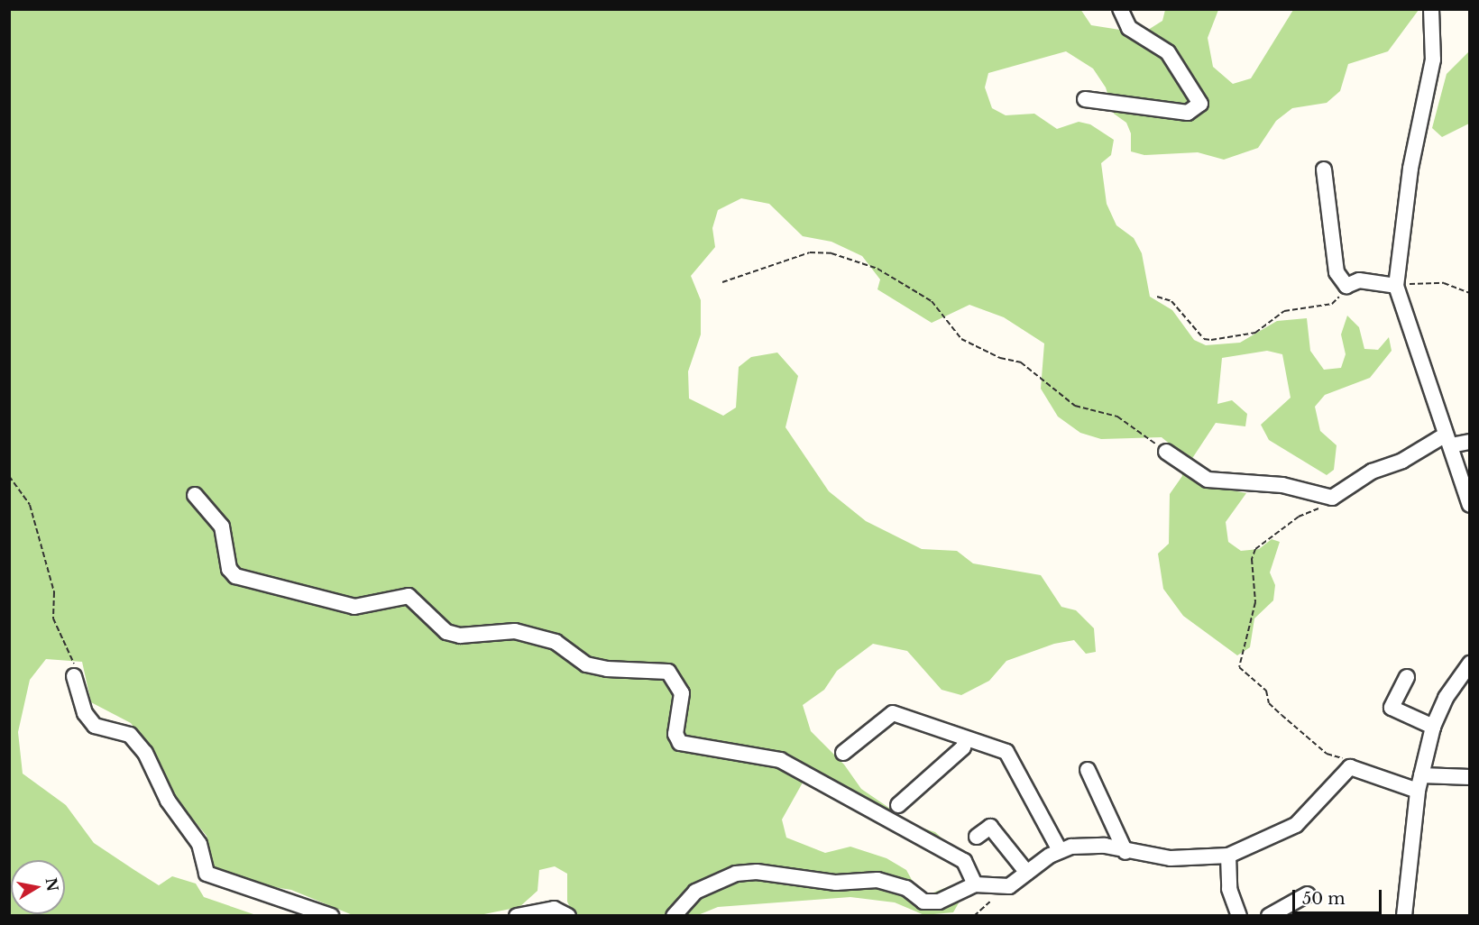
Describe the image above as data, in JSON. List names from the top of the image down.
{
  "scale_bar": "50 m",
  "north": "right"
}
